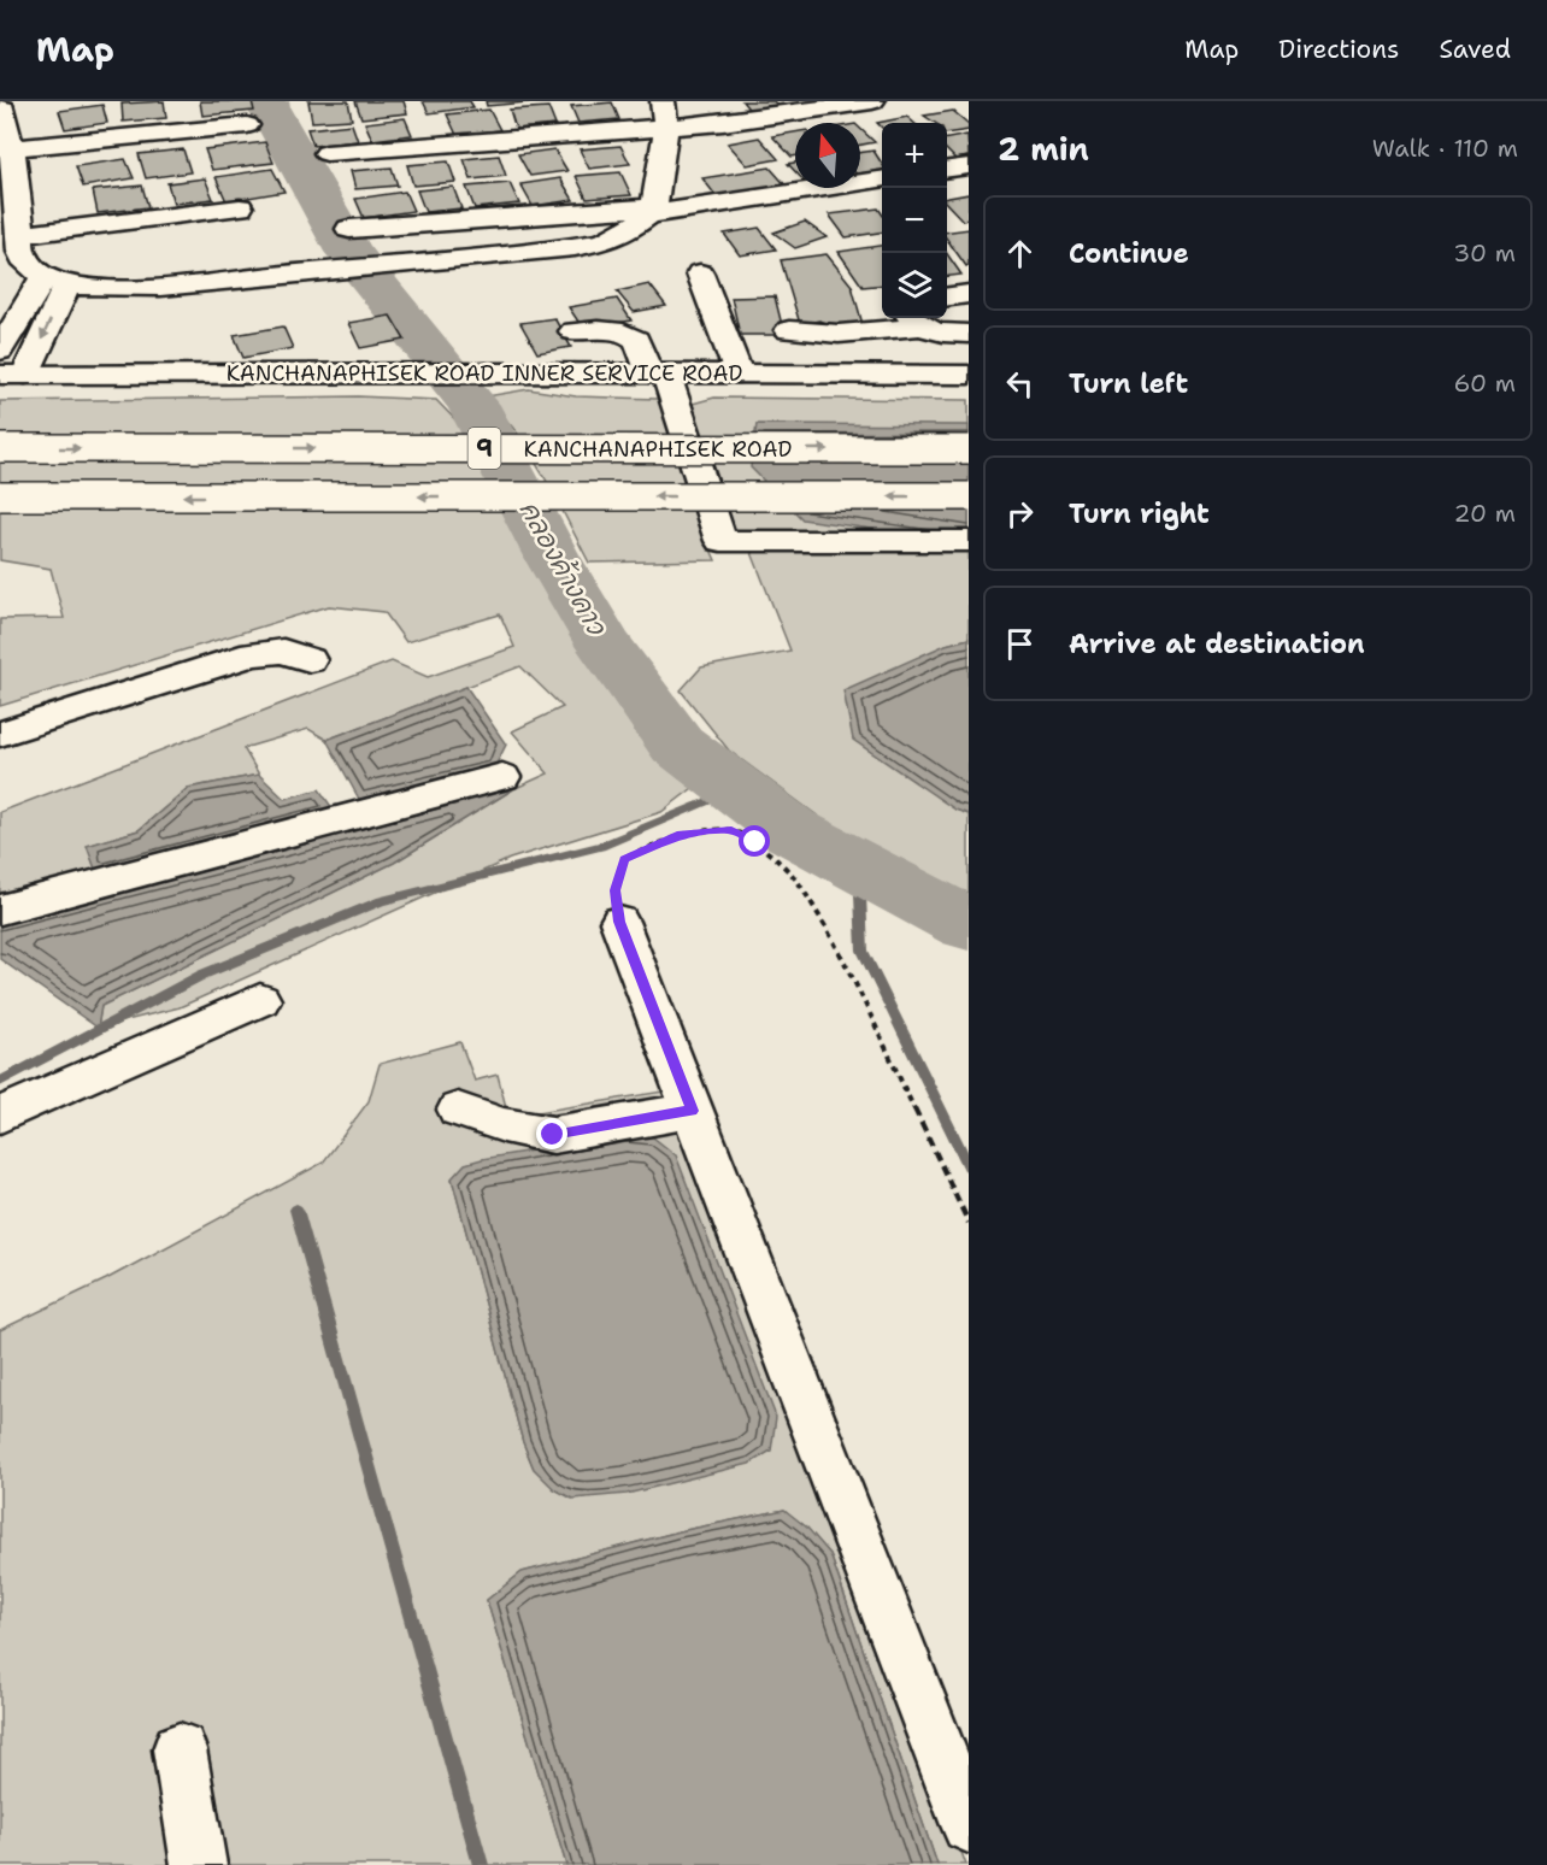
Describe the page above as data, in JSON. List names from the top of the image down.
{
  "streets": {
    "main road": ["KANCHANAPHISEK ROAD INNER SERVICE ROAD", "9", "KANCHANAPHISEK ROAD"]
  },
  "water": ["คลองค้างคาว"],
  "north": "top",
  "page": {
    "header": "Map",
    "nav": ["Map", "Directions", "Saved"],
    "heading": ["2 min", "Walk · 110 m"],
    "map_buttons": ["+", "−"],
    "list": [
      ["Continue", "30 m"],
      ["Turn left", "60 m"],
      ["Turn right", "20 m"],
      "Arrive at destination"
    ]
  }
}
